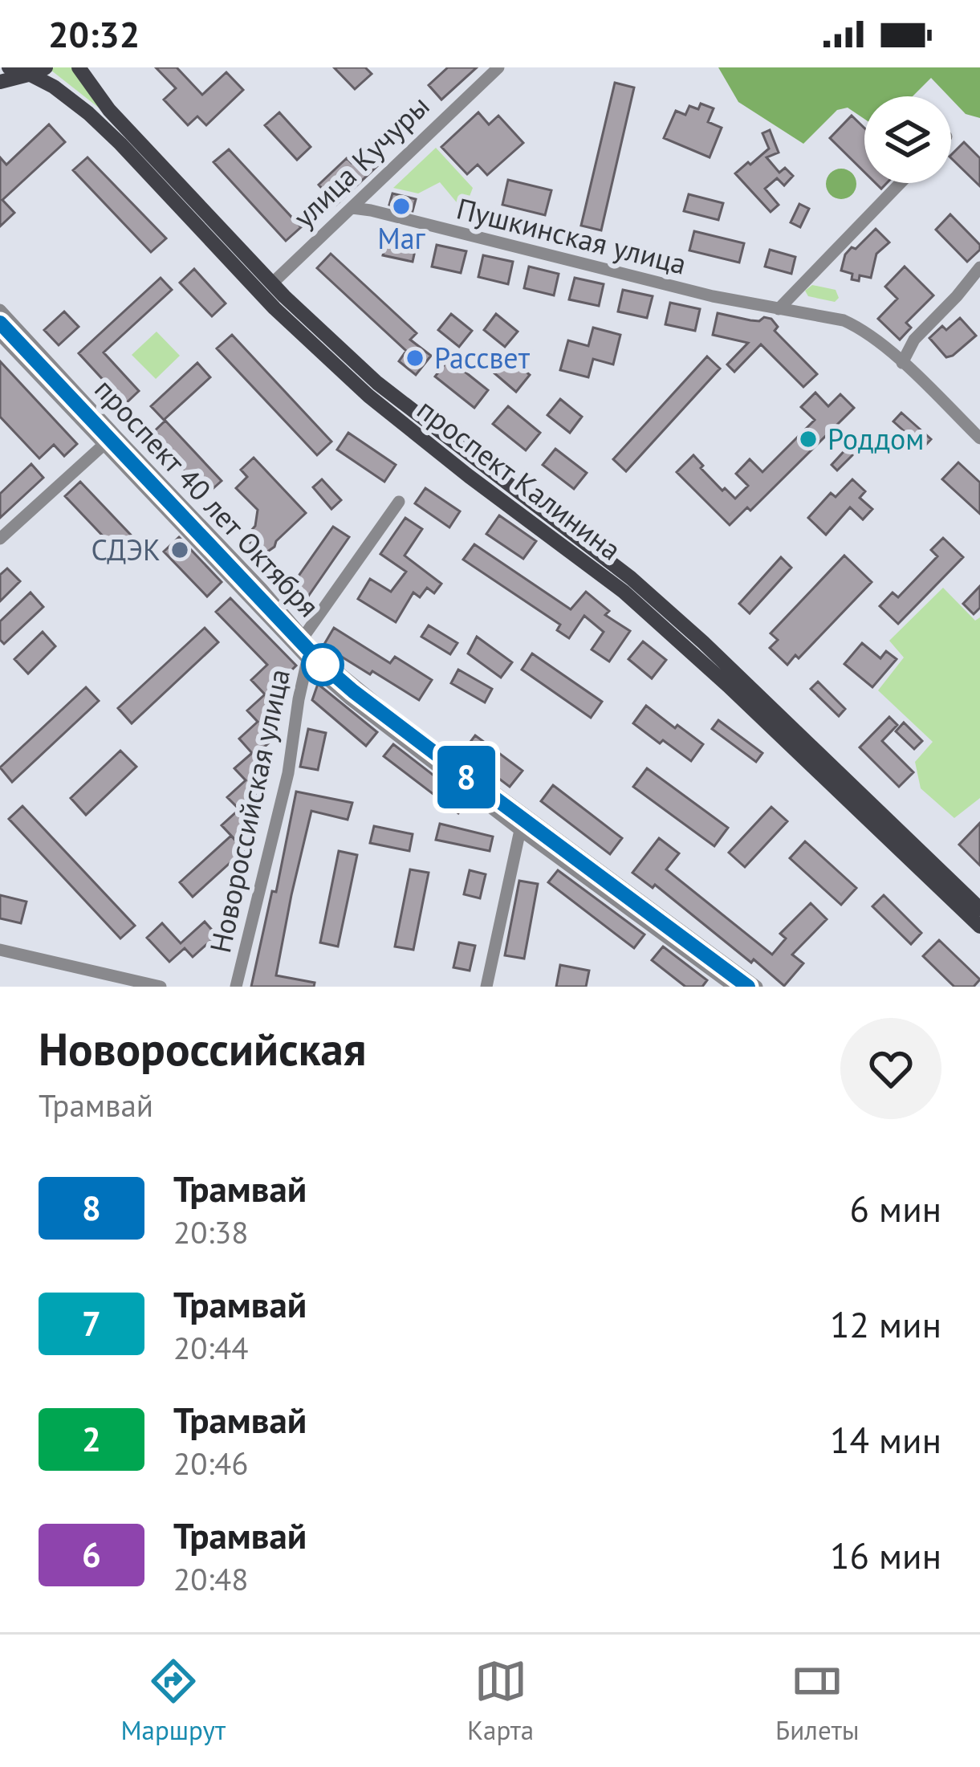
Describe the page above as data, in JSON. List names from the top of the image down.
{
  "streets": {
    "main road": ["проспект Калинина"],
    "street": [
      "улица Кучуры",
      "Пушкинская улица",
      "проспект 40 лет Октября",
      "Новороссийская улица"
    ]
  },
  "crossings": [
    ["улица Кучуры", "Пушкинская улица"],
    ["улица Кучуры", "проспект Калинина"],
    ["проспект 40 лет Октября", "Новороссийская улица"]
  ],
  "places": [
    "Маг",
    "Рассвет",
    "Роддом",
    "СДЭК"
  ],
  "lines": ["tram line 8"],
  "page": {
    "status": "20:32",
    "on_map": "8",
    "heading": ["Новороссийская", "Трамвай"],
    "list": [
      {
        "mark": "8",
        "name": "Трамвай",
        "note": "20:38",
        "value": "6 мин"
      },
      {
        "mark": "7",
        "name": "Трамвай",
        "note": "20:44",
        "value": "12 мин"
      },
      {
        "mark": "2",
        "name": "Трамвай",
        "note": "20:46",
        "value": "14 мин"
      },
      {
        "mark": "6",
        "name": "Трамвай",
        "note": "20:48",
        "value": "16 мин"
      }
    ],
    "tabs": ["Маршрут", "Карта", "Билеты"]
  }
}
